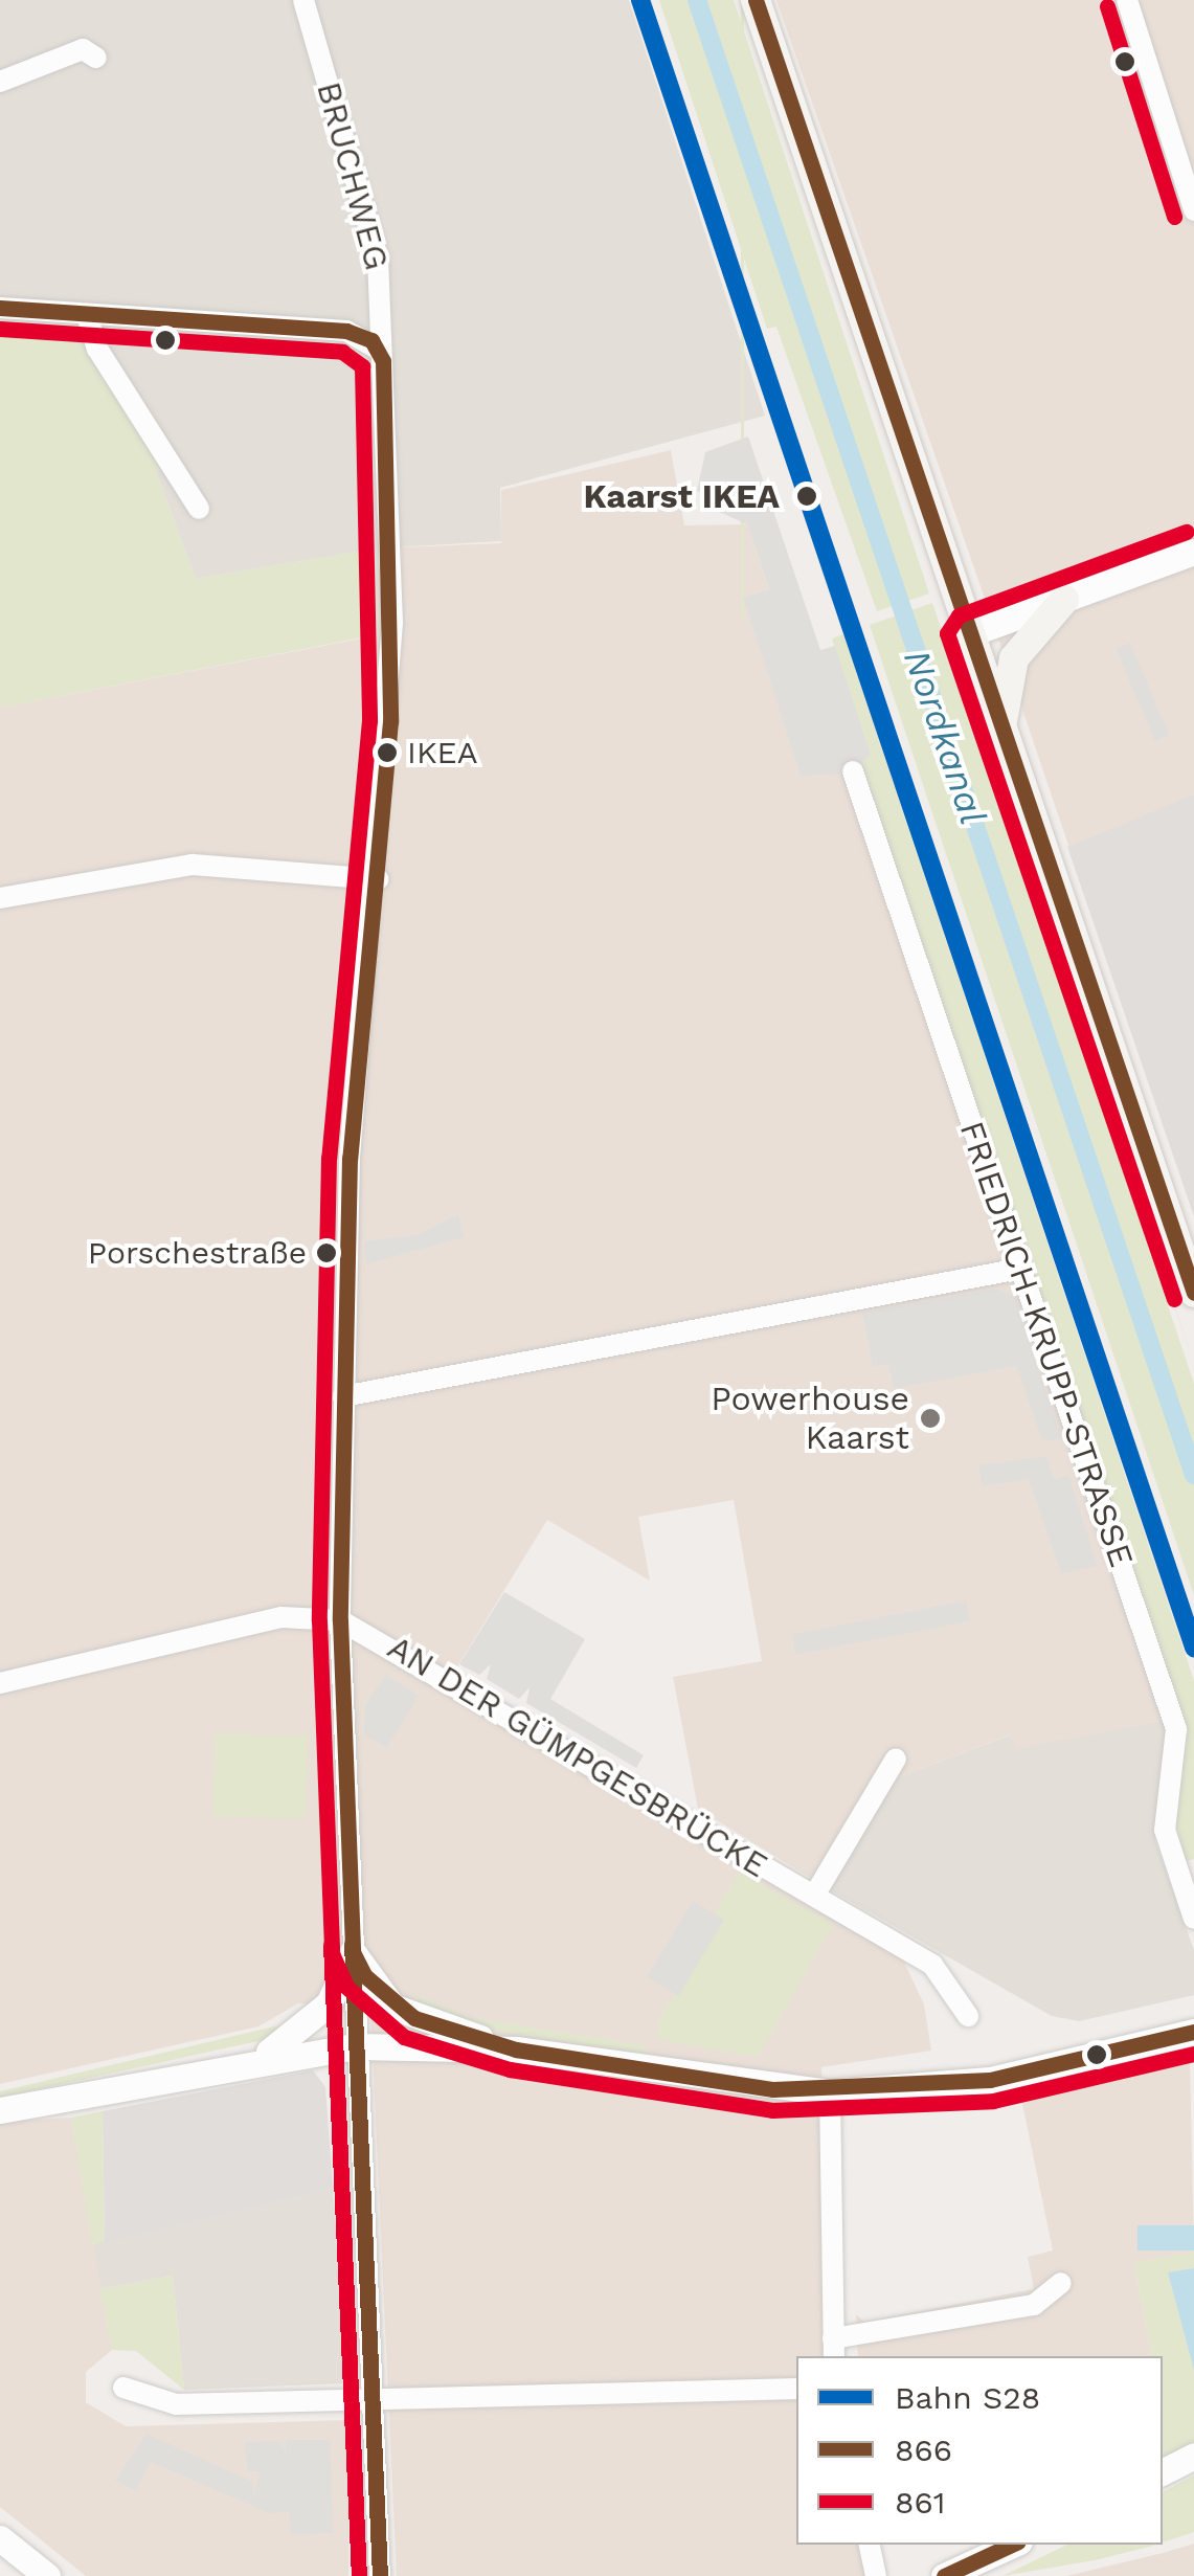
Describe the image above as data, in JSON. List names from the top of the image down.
{
  "streets": {
    "street": ["BRUCHWEG", "FRIEDRICH-KRUPP-STRASSE", "AN DER GÜMPGESBRÜCKE"]
  },
  "crossings": [
    ["BRUCHWEG", "AN DER GÜMPGESBRÜCKE"]
  ],
  "water": ["Nordkanal"],
  "places": [
    "Kaarst IKEA",
    "IKEA",
    "Porschestraße",
    "Powerhouse Kaarst"
  ],
  "lines": ["rail line S28", "transit line 866", "transit line 861"],
  "legend": ["Bahn S28", "866", "861"]
}
